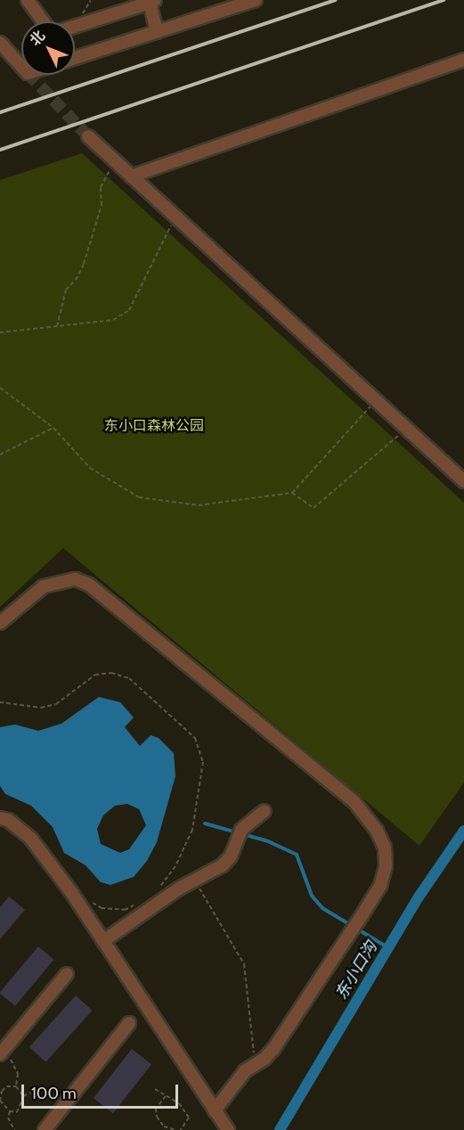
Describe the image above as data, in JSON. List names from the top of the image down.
{
  "water": ["东小口沟"],
  "parks": ["东小口森林公园"],
  "scale_bar": "100 m",
  "north": "top left"
}
